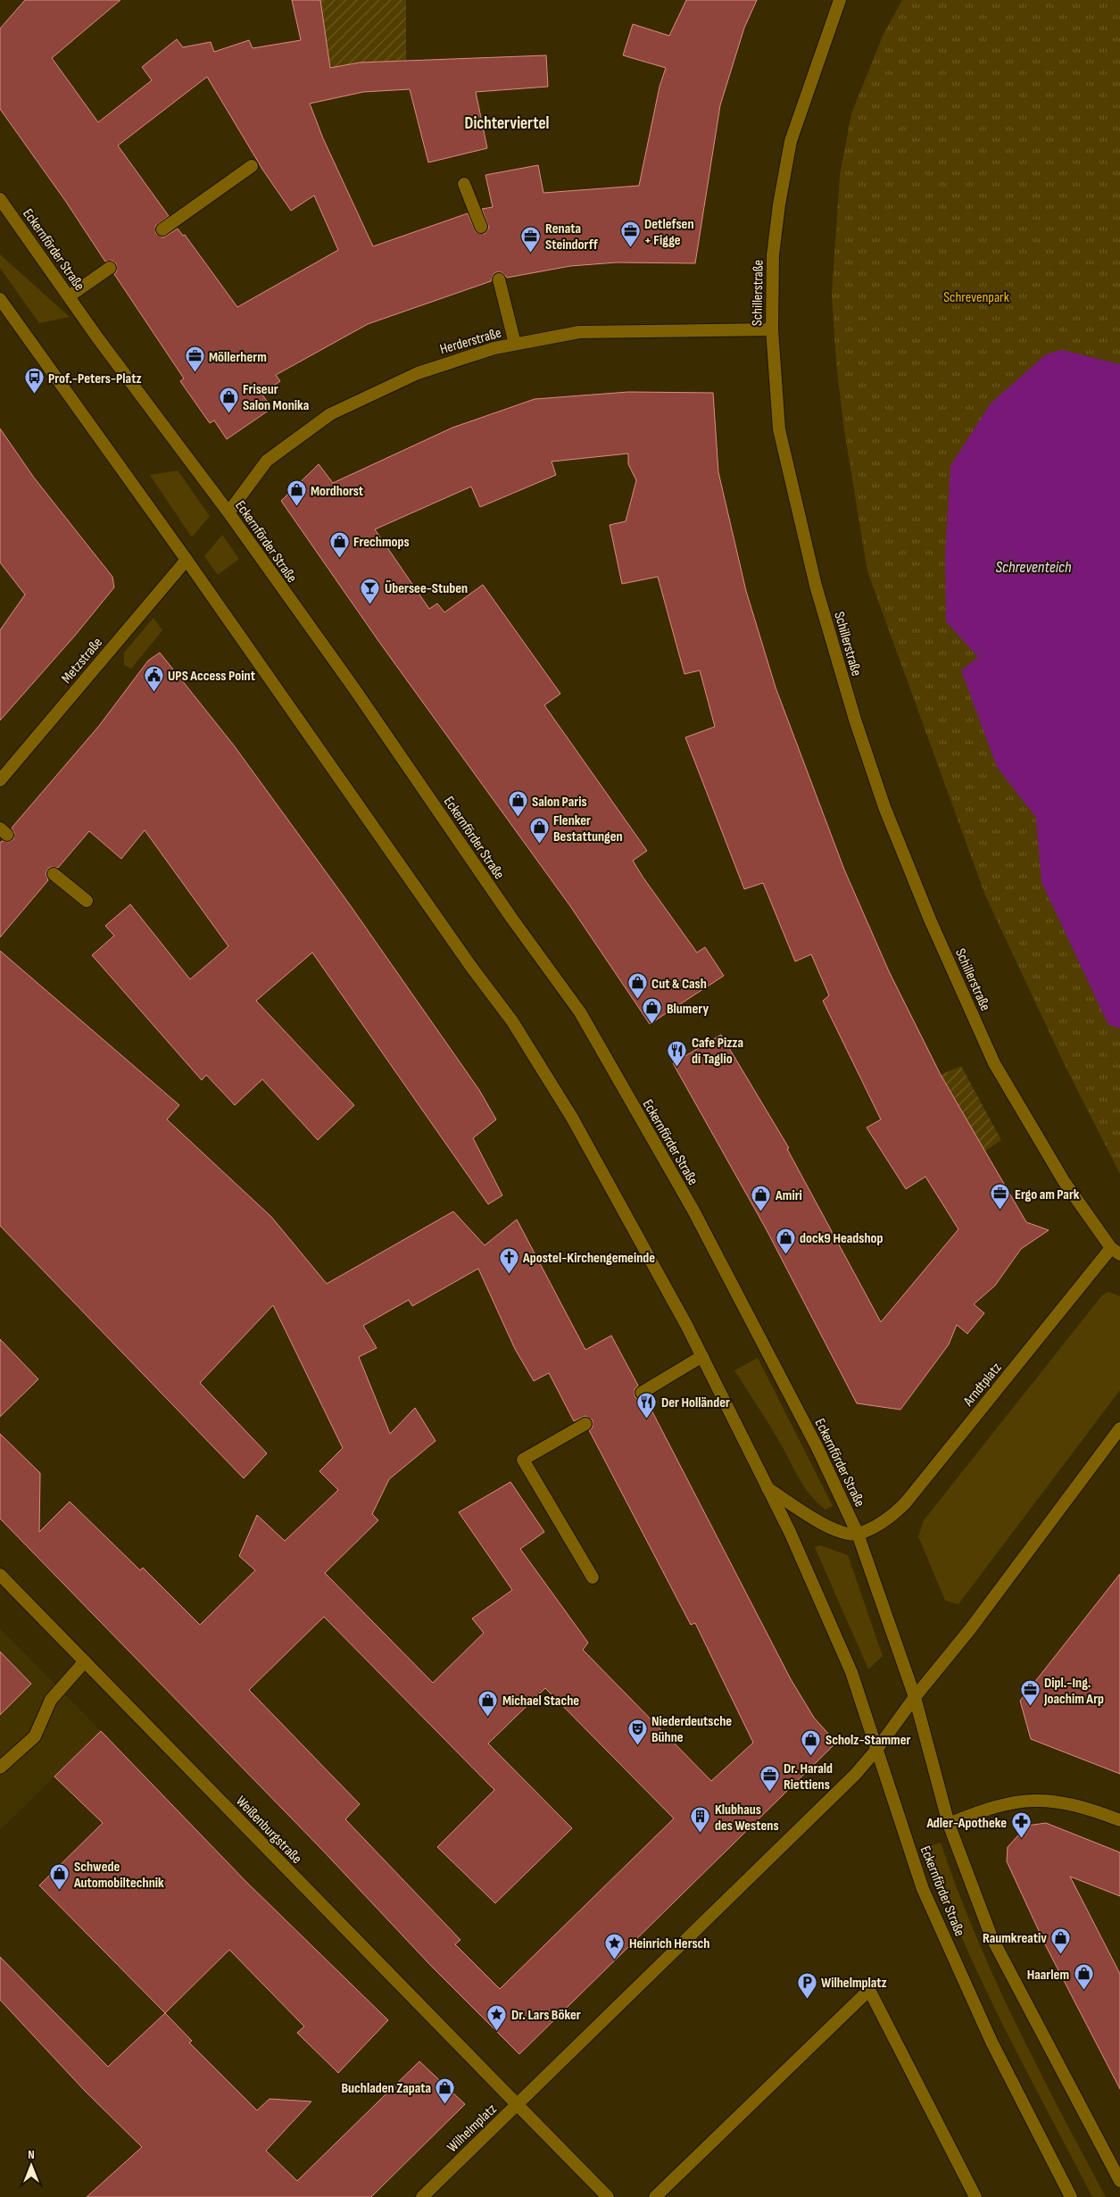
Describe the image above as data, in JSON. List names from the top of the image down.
{
  "streets": {
    "street": [
      "Eckernförder Straße",
      "Schillerstraße",
      "Herderstraße",
      "Metzstraße",
      "Arndtplatz",
      "Weißenburgstraße",
      "Wilhelmplatz"
    ]
  },
  "crossings": [
    ["Eckernförder Straße", "Herderstraße"],
    ["Eckernförder Straße", "Metzstraße"],
    ["Eckernförder Straße", "Arndtplatz"],
    ["Eckernförder Straße", "Wilhelmplatz"],
    ["Schillerstraße", "Herderstraße"],
    ["Schillerstraße", "Arndtplatz"],
    ["Weißenburgstraße", "Wilhelmplatz"]
  ],
  "districts": ["Dichterviertel"],
  "water": ["Schreventeich"],
  "parks": ["Schrevenpark"],
  "places": {
    "office": [
      "Detlefsen + Figge",
      "Renata Steindorff",
      "Möllerherm",
      "Ergo am Park",
      "Dipl.-Ing. Joachim Arp",
      "Dr. Harald Riettiens"
    ],
    "bus stop": ["Prof.-Peters-Platz"],
    "shop": [
      "Friseur Salon Monika",
      "Mordhorst",
      "Frechmops",
      "Salon Paris",
      "Flenker Bestattungen",
      "Cut & Cash",
      "Blumery",
      "Amiri",
      "dock9 Headshop",
      "Michael Stache",
      "Scholz-Stammer",
      "Schwede Automobiltechnik",
      "Raumkreativ",
      "Haarlem",
      "Buchladen Zapata"
    ],
    "bar": ["Übersee-Stuben"],
    "public building": ["UPS Access Point"],
    "restaurant": ["Cafe Pizza di Taglio", "Der Holländer"],
    "church": ["Apostel-Kirchengemeinde"],
    "theatre": ["Niederdeutsche Bühne"],
    "building": ["Klubhaus des Westens"],
    "pharmacy": ["Adler-Apotheke"],
    "place": ["Heinrich Hersch", "Dr. Lars Böker"],
    "parking": ["Wilhelmplatz"]
  },
  "north": "top"
}
